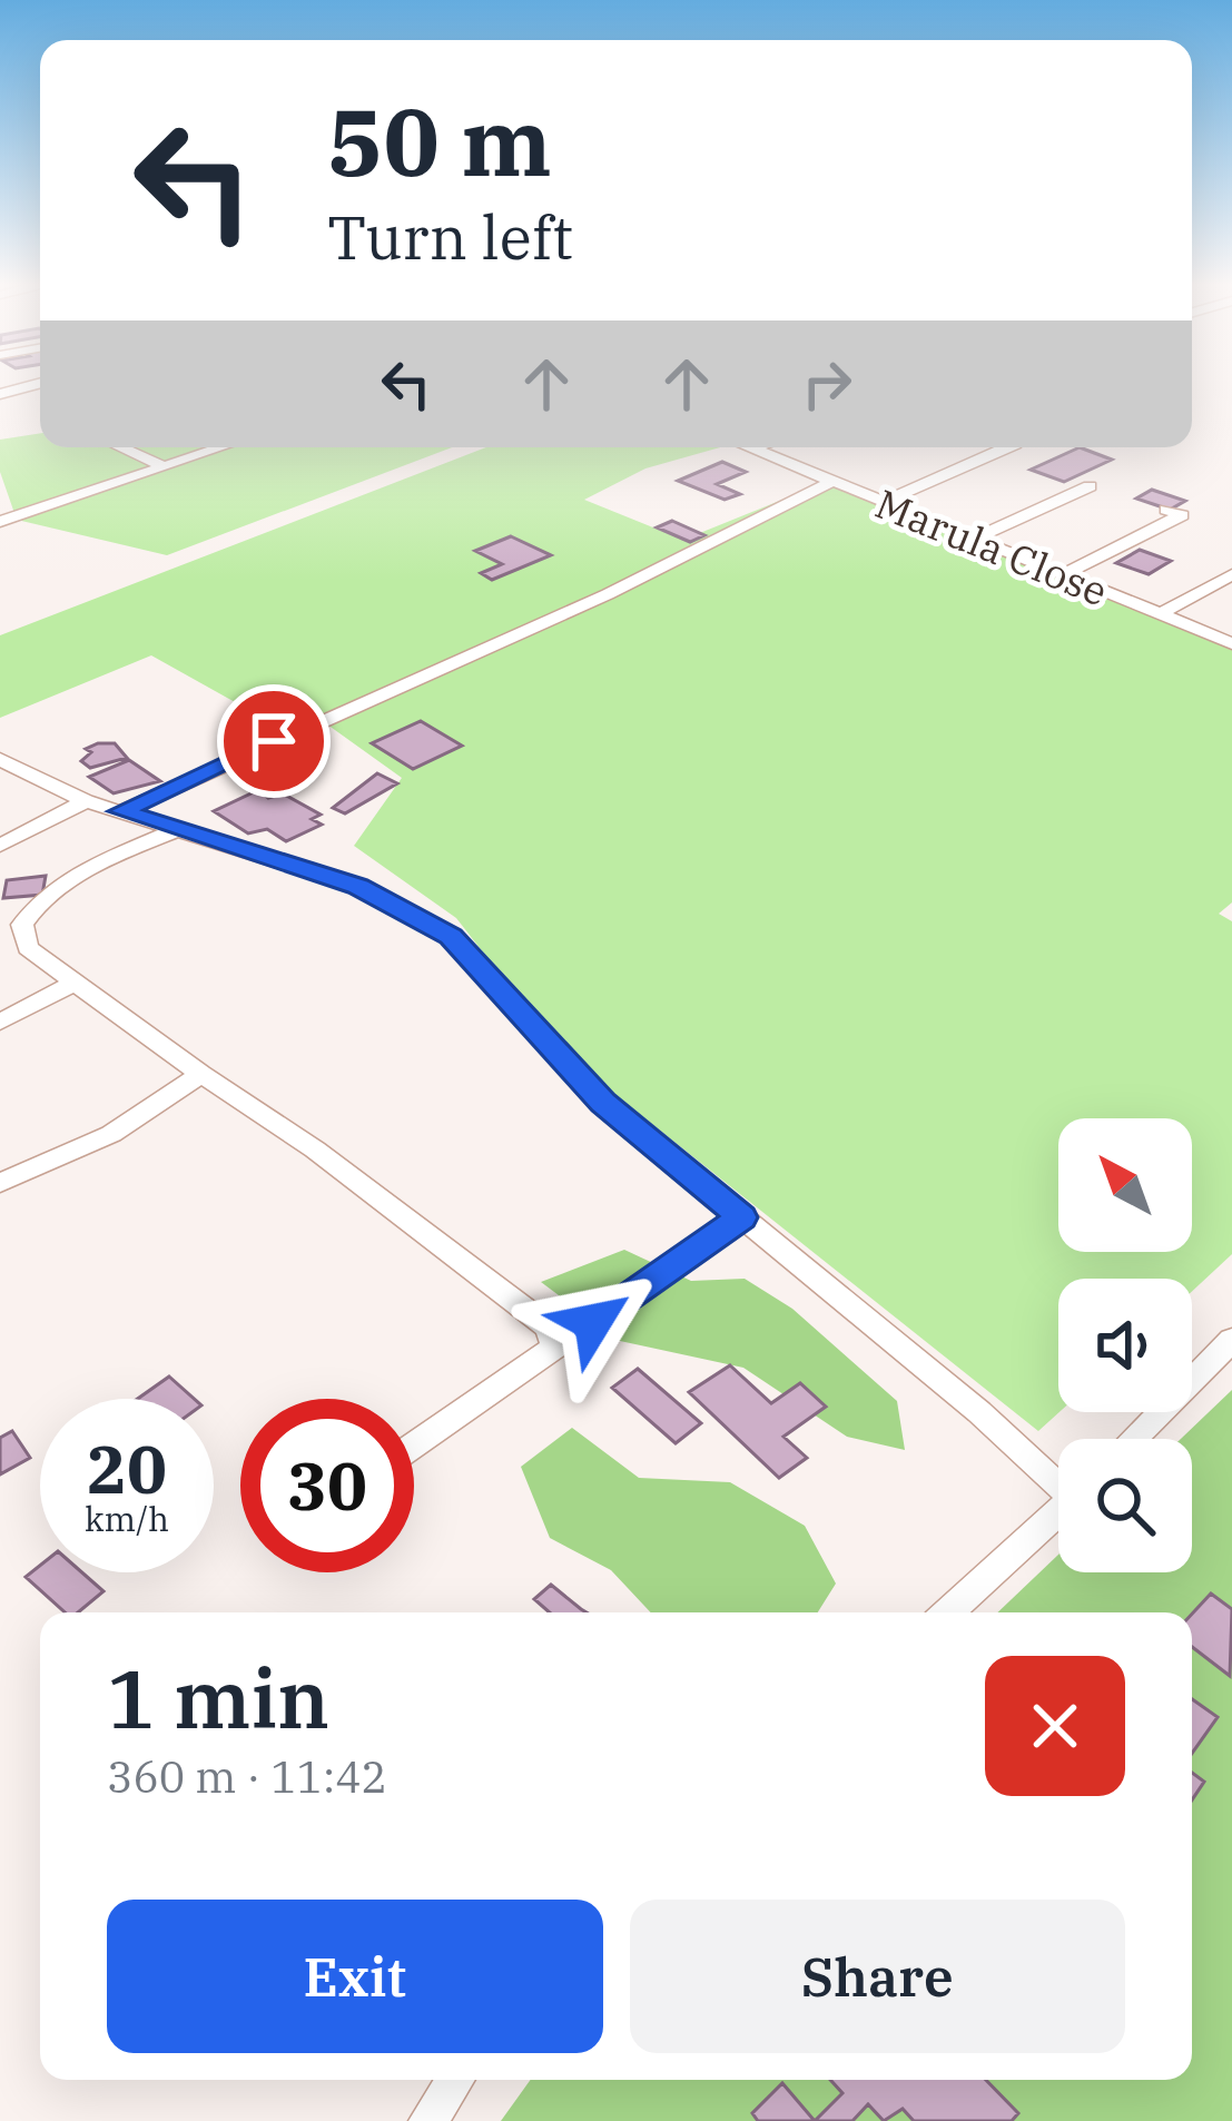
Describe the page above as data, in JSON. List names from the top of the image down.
{
  "streets": {
    "street": ["Marula Close"]
  },
  "north": "top left",
  "page": {
    "turn": ["50 m", "Turn left"],
    "speed": "20 km/h",
    "limit": "30",
    "heading": ["1 min", "360 m · 11:42"],
    "buttons": ["Exit", "Share"]
  }
}
